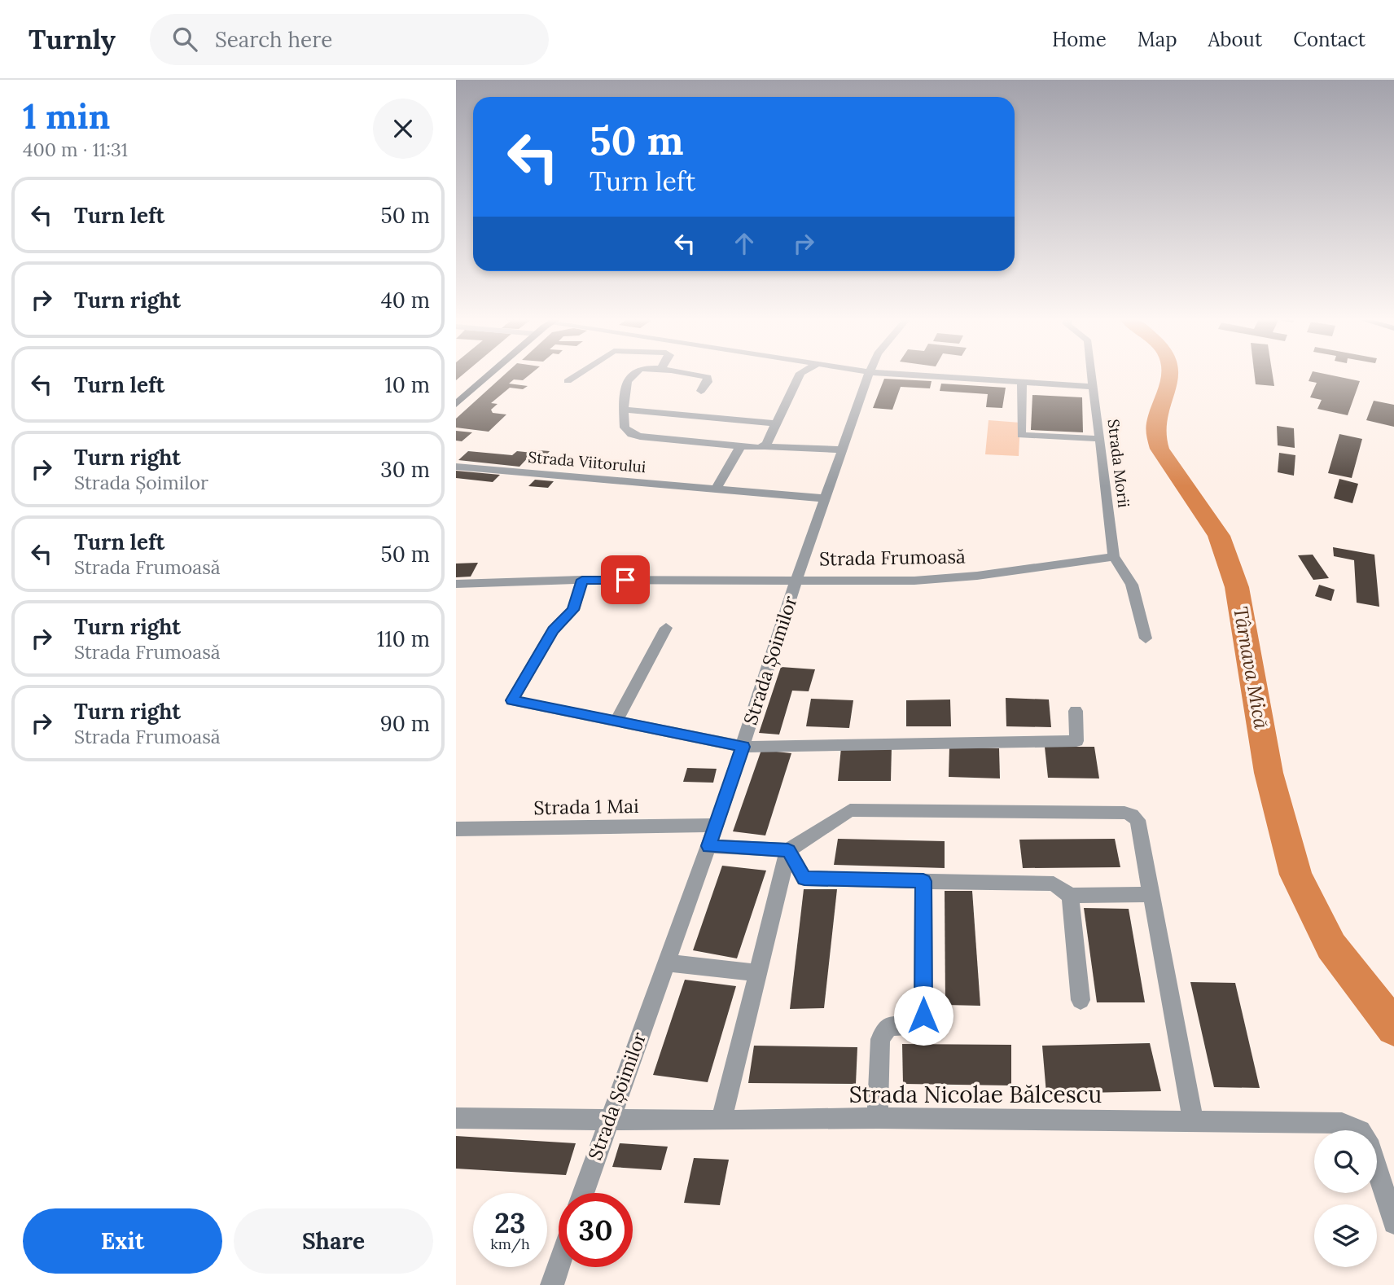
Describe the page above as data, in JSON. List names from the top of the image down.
{
  "streets": {
    "street": [
      "Strada Viitorului",
      "Strada Morii",
      "Strada Frumoasă",
      "Strada Șoimilor",
      "Strada 1 Mai",
      "Strada Nicolae Bălcescu"
    ]
  },
  "crossings": [
    ["Strada Viitorului", "Strada Șoimilor"],
    ["Strada Morii", "Strada Frumoasă"],
    ["Strada Frumoasă", "Strada Șoimilor"],
    ["Strada Șoimilor", "Strada 1 Mai"],
    ["Strada Șoimilor", "Strada Nicolae Bălcescu"]
  ],
  "water": ["Târnava Mică"],
  "page": {
    "header": "Turnly",
    "search": "Search here",
    "nav": [
      "Home",
      "Map",
      "About",
      "Contact"
    ],
    "heading": ["1 min", "400 m · 11:31"],
    "turn": ["50 m", "Turn left"],
    "list": [
      {
        "name": "Turn left",
        "value": "50 m"
      },
      {
        "name": "Turn right",
        "value": "40 m"
      },
      {
        "name": "Turn left",
        "value": "10 m"
      },
      {
        "name": "Turn right",
        "note": "Strada Șoimilor",
        "value": "30 m"
      },
      {
        "name": "Turn left",
        "note": "Strada Frumoasă",
        "value": "50 m"
      },
      {
        "name": "Turn right",
        "note": "Strada Frumoasă",
        "value": "110 m"
      },
      {
        "name": "Turn right",
        "note": "Strada Frumoasă",
        "value": "90 m"
      }
    ],
    "speed": "23 km/h",
    "limit": "30",
    "buttons": ["Exit", "Share"]
  }
}
